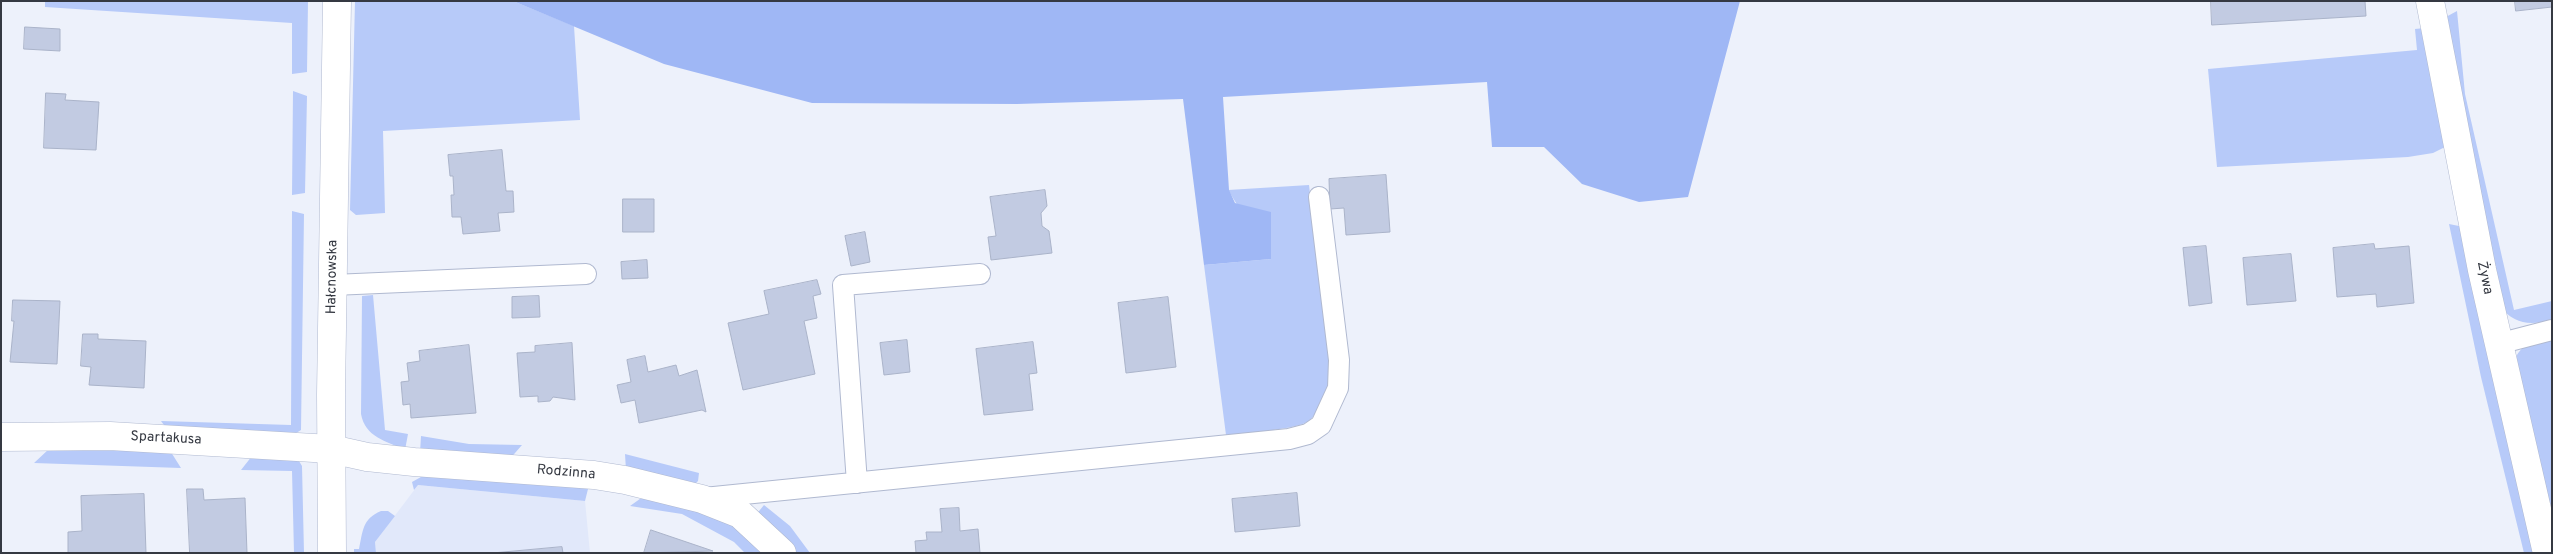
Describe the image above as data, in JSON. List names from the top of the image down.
{
  "streets": {
    "street": [
      "Hałcnowska",
      "Żywa",
      "Spartakusa",
      "Rodzinna"
    ]
  },
  "crossings": [
    ["Hałcnowska", "Spartakusa"],
    ["Hałcnowska", "Rodzinna"],
    ["Spartakusa", "Rodzinna"]
  ]
}
